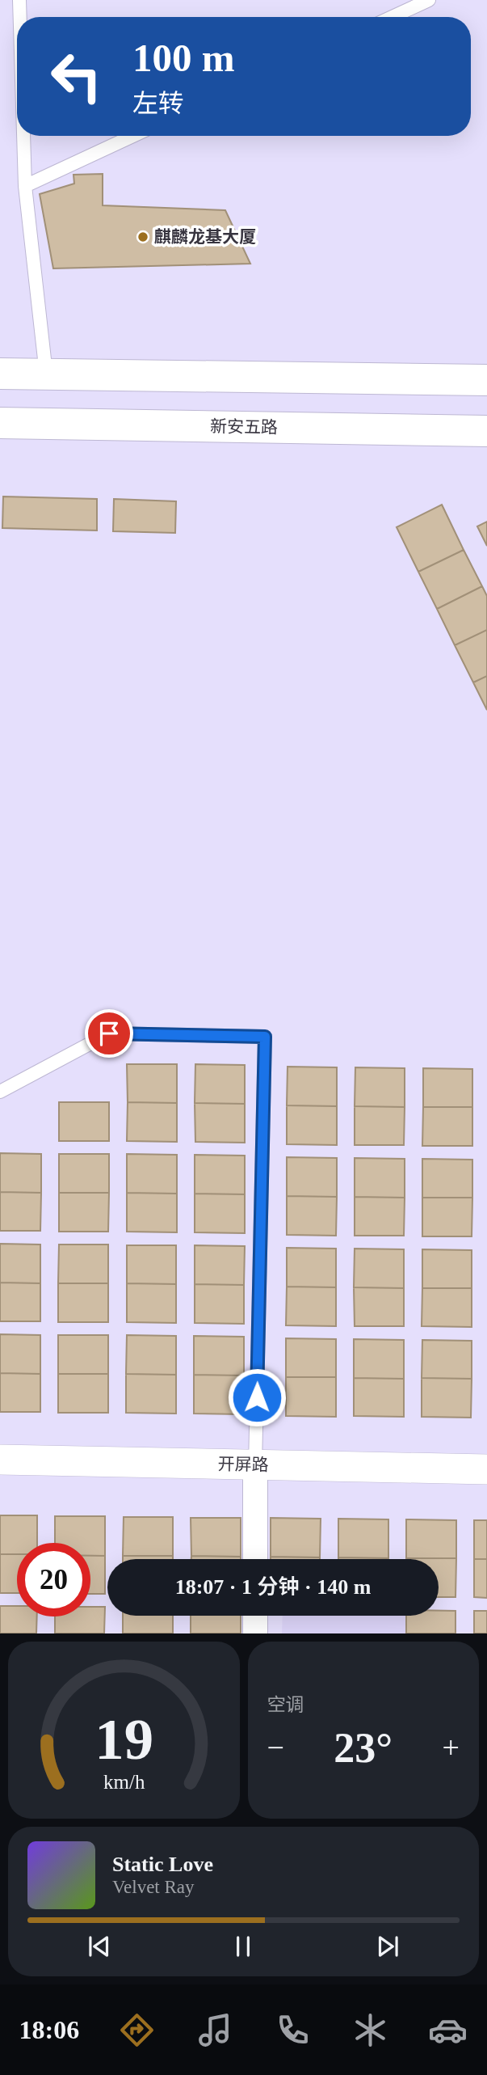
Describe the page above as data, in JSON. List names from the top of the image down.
{
  "streets": {
    "main road": ["新安五路"],
    "street": ["开屏路"]
  },
  "places": ["麒麟龙基大厦"],
  "page": {
    "turn": ["100 m", "左转"],
    "limit": "20",
    "trip": "18:07 · 1 分钟 · 140 m",
    "tile": "空调",
    "heat": ["−", "23°", "+"],
    "song": ["Static Love", "Velvet Ray"],
    "tabs": "18:06",
    "gauge": ["19", "km/h"]
  }
}
